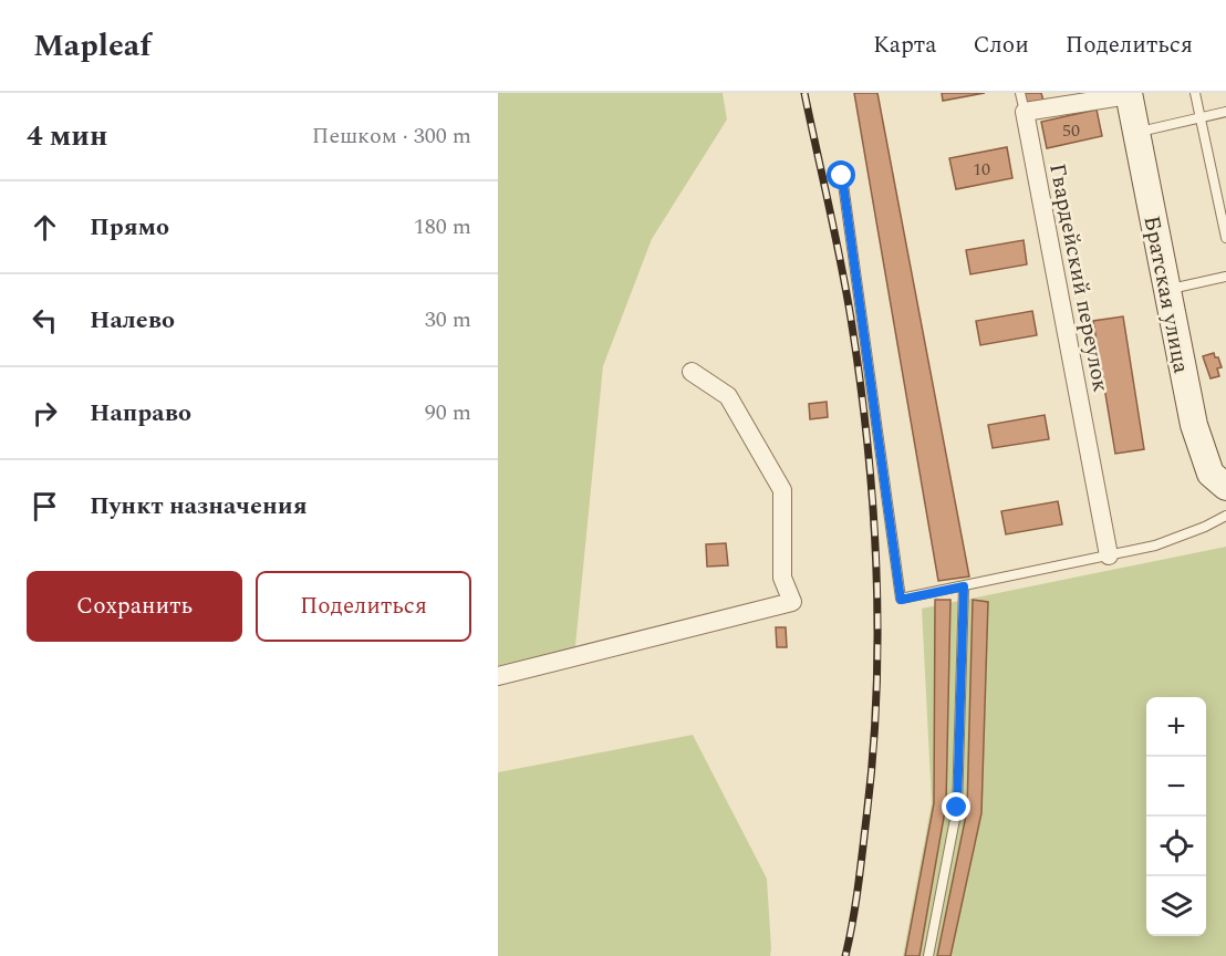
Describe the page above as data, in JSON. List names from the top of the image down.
{
  "streets": {
    "street": ["Гвардейский переулок", "Братская улица"]
  },
  "house_numbers": ["50", "10"],
  "page": {
    "header": "Mapleaf",
    "nav": ["Карта", "Слои", "Поделиться"],
    "heading": ["4 мин", "Пешком · 300 m"],
    "list": [
      ["Прямо", "180 m"],
      ["Налево", "30 m"],
      ["Направо", "90 m"],
      "Пункт назначения"
    ],
    "buttons": ["Сохранить", "Поделиться"],
    "map_buttons": ["+", "−"]
  }
}
